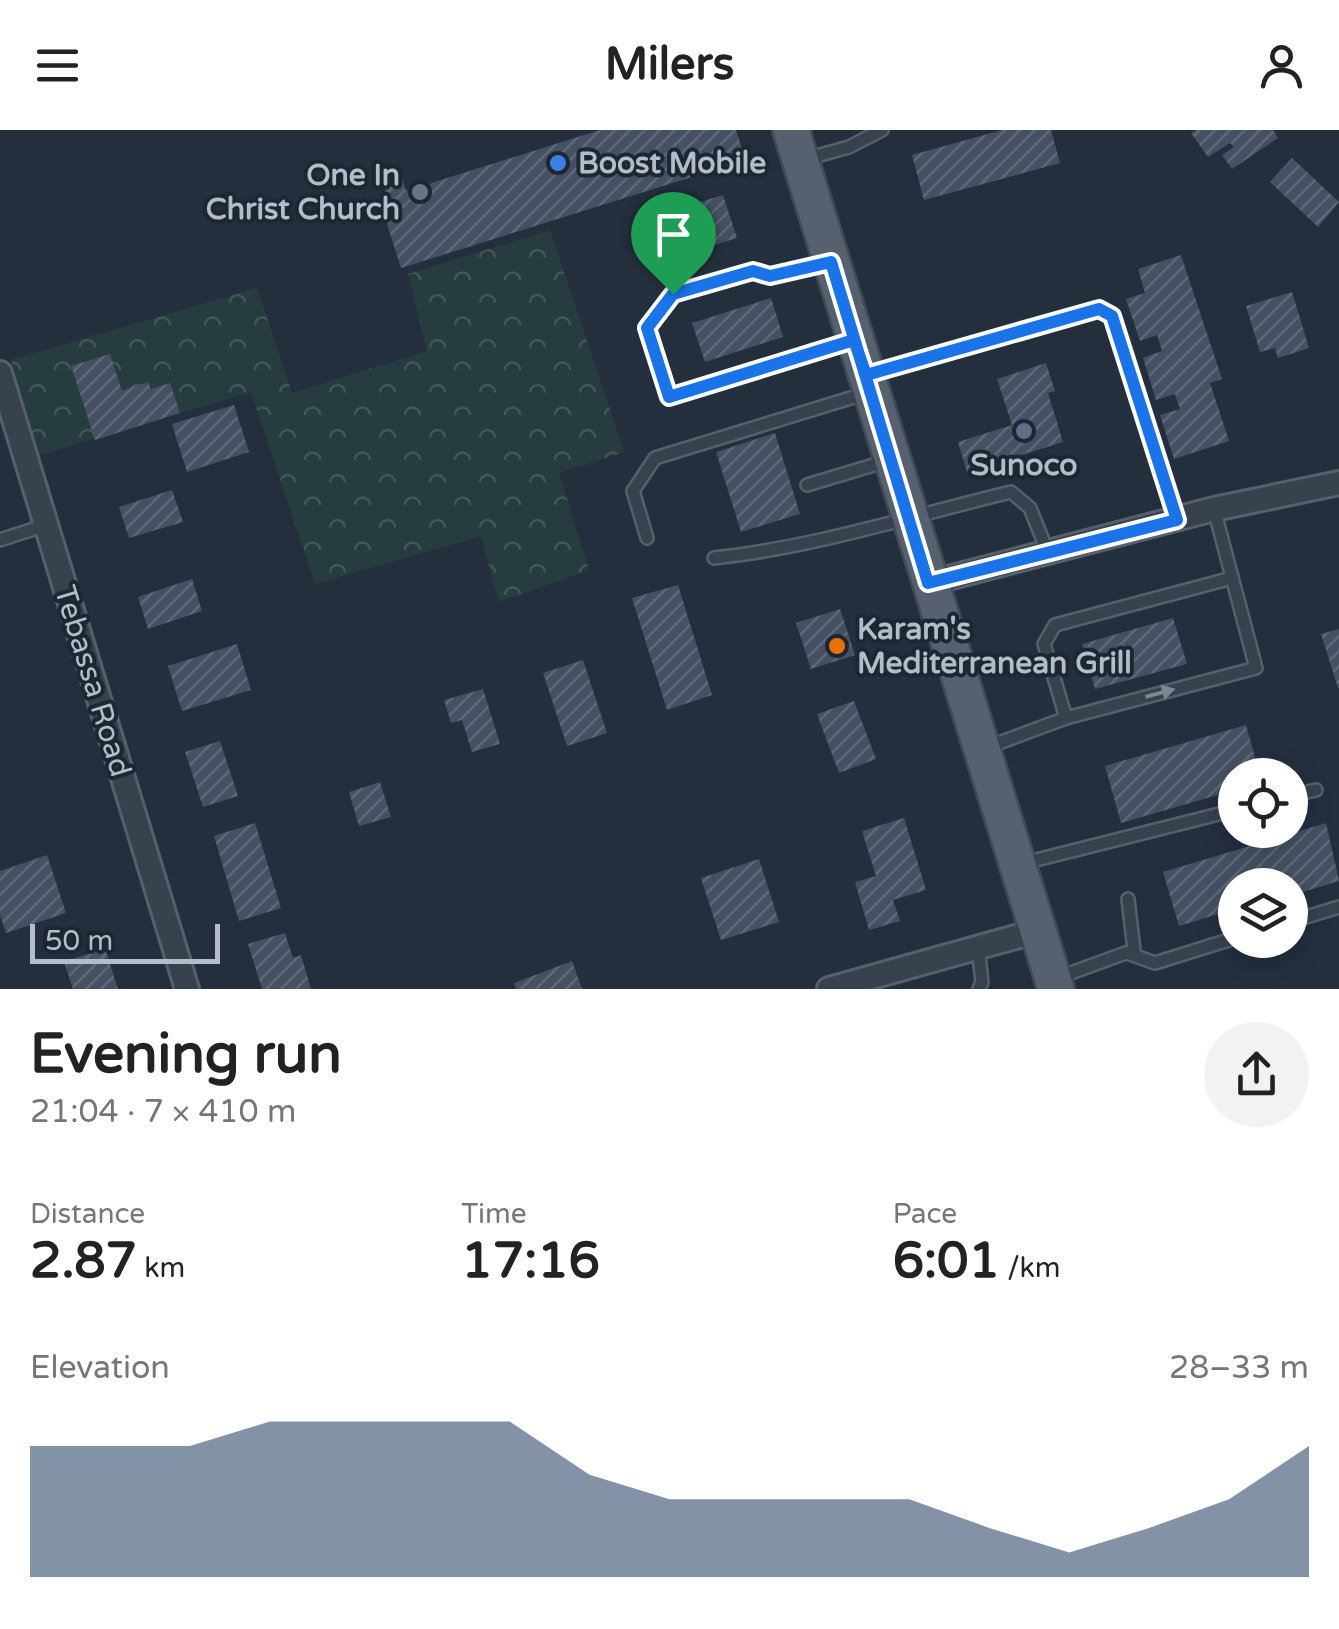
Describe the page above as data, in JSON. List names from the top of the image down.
{
  "streets": {
    "street": ["Tebassa Road"]
  },
  "places": [
    "Boost Mobile",
    "One In Christ Church",
    "Sunoco",
    "Karam's Mediterranean Grill"
  ],
  "scale_bar": "50 m",
  "page": {
    "header": "Milers",
    "scale": "50 m",
    "heading": ["Evening run", "21:04 · 7 × 410 m"],
    "stats": [
      ["Distance", "2.87 km"],
      ["Time", "17:16"],
      ["Pace", "6:01 /km"]
    ],
    "chart": ["Elevation", "28–33 m"]
  }
}
